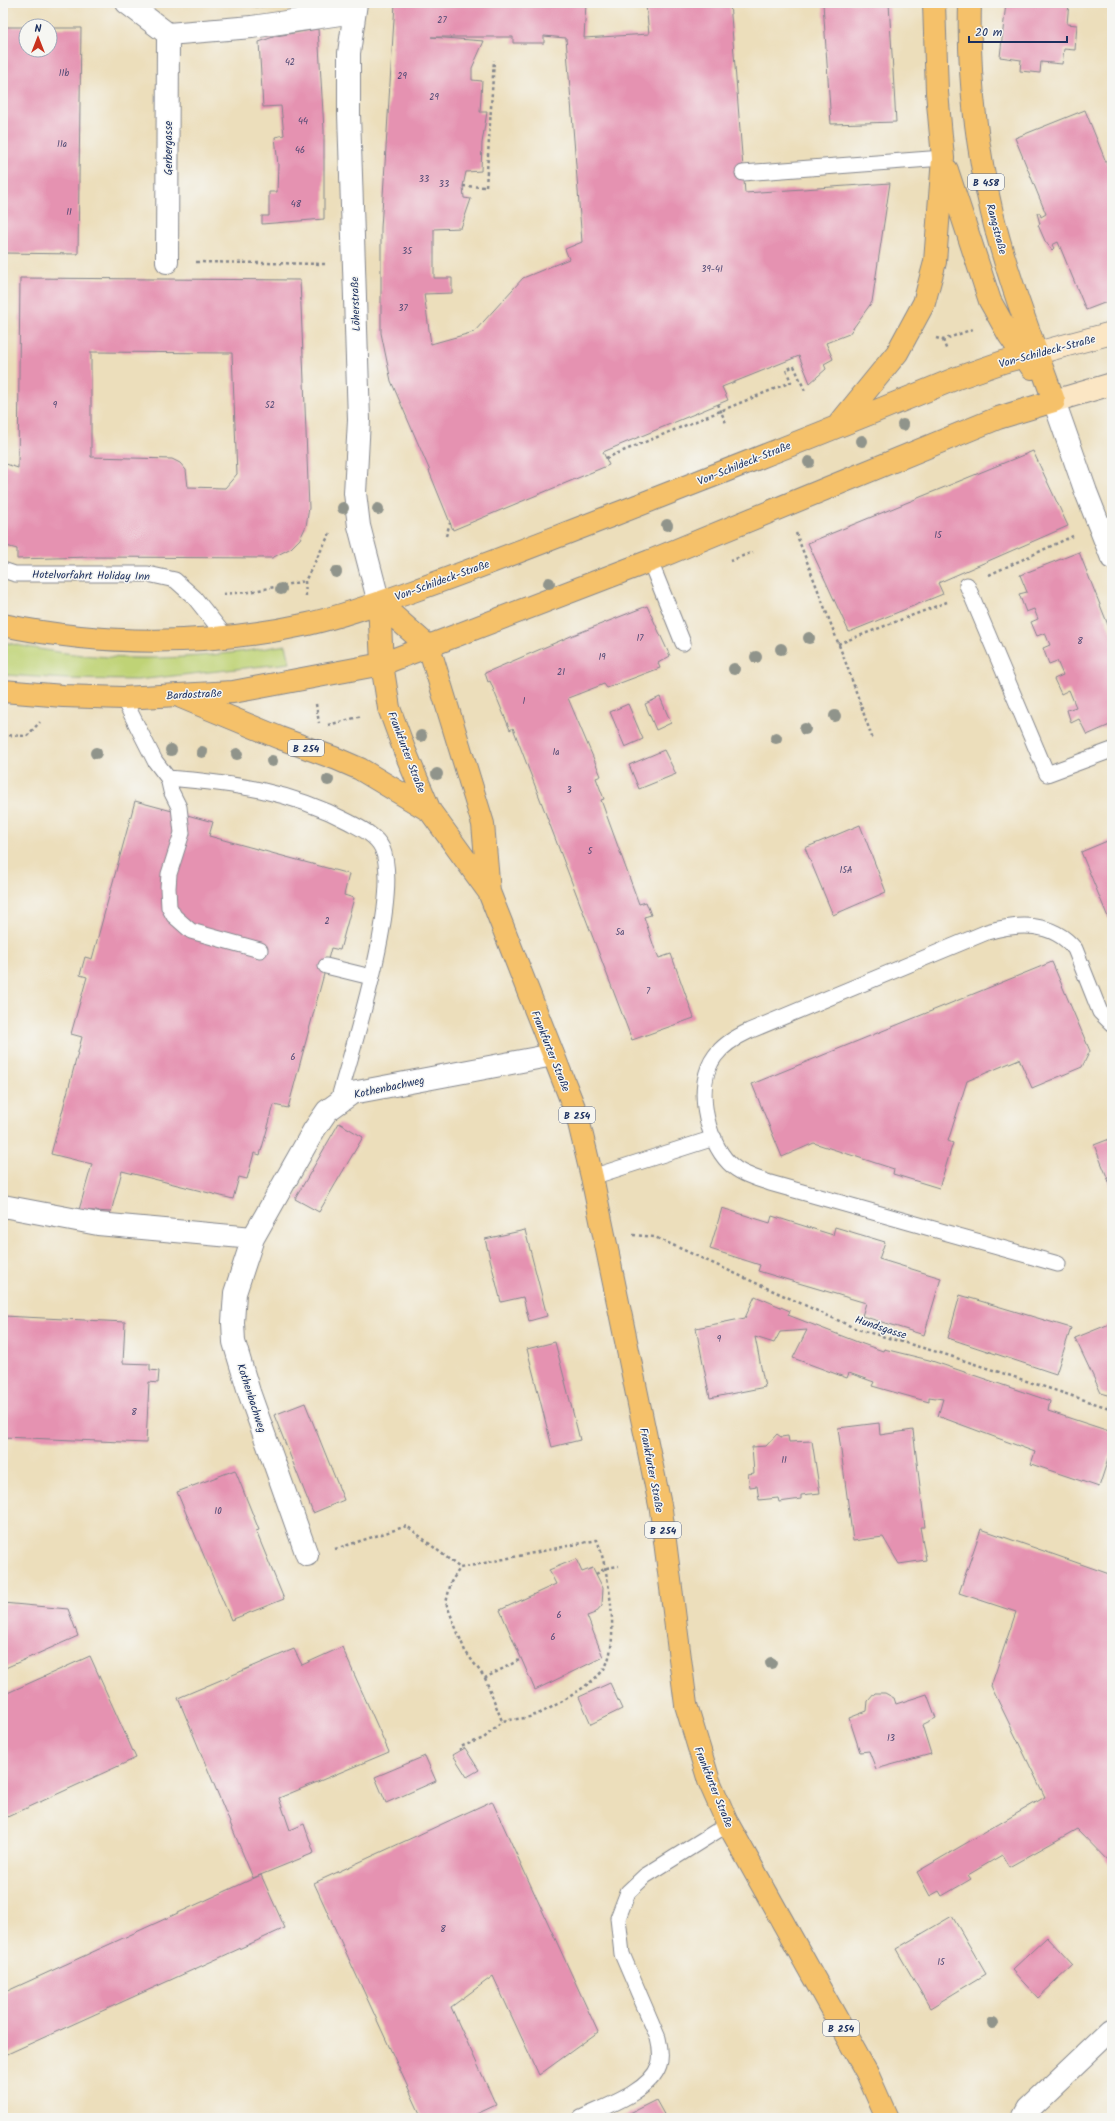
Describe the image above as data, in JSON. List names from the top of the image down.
{
  "streets": {
    "main road": [
      "B 458",
      "Rangstraße",
      "Von-Schildeck-Straße",
      "Bardostraße",
      "B 254",
      "Frankfurter Straße"
    ],
    "street": ["Gerbergasse", "Löherstraße", "Kothenbachweg"],
    "lane": ["Hotelvorfahrt Holiday Inn"],
    "path": ["Hundsgasse"]
  },
  "crossings": [
    ["Rangstraße", "Von-Schildeck-Straße"],
    ["Löherstraße", "Von-Schildeck-Straße"],
    ["Löherstraße", "Frankfurter Straße"],
    ["Von-Schildeck-Straße", "Frankfurter Straße"],
    ["Bardostraße", "B 254"],
    ["Bardostraße", "Frankfurter Straße"],
    ["B 254", "Frankfurter Straße"],
    ["Frankfurter Straße", "Kothenbachweg"]
  ],
  "house_numbers": [
    "27",
    "42",
    "11b",
    "29",
    "29",
    "44",
    "11a",
    "46",
    "33",
    "33",
    "48",
    "11",
    "35",
    "39-41",
    "37",
    "9",
    "52",
    "15",
    "17",
    "8",
    "19",
    "21",
    "1",
    "1a",
    "3",
    "5",
    "15A",
    "2",
    "5a",
    "7",
    "6",
    "9",
    "8",
    "11",
    "10",
    "6",
    "6",
    "13",
    "8",
    "15"
  ],
  "scale_bar": "20 m",
  "north": "top"
}
